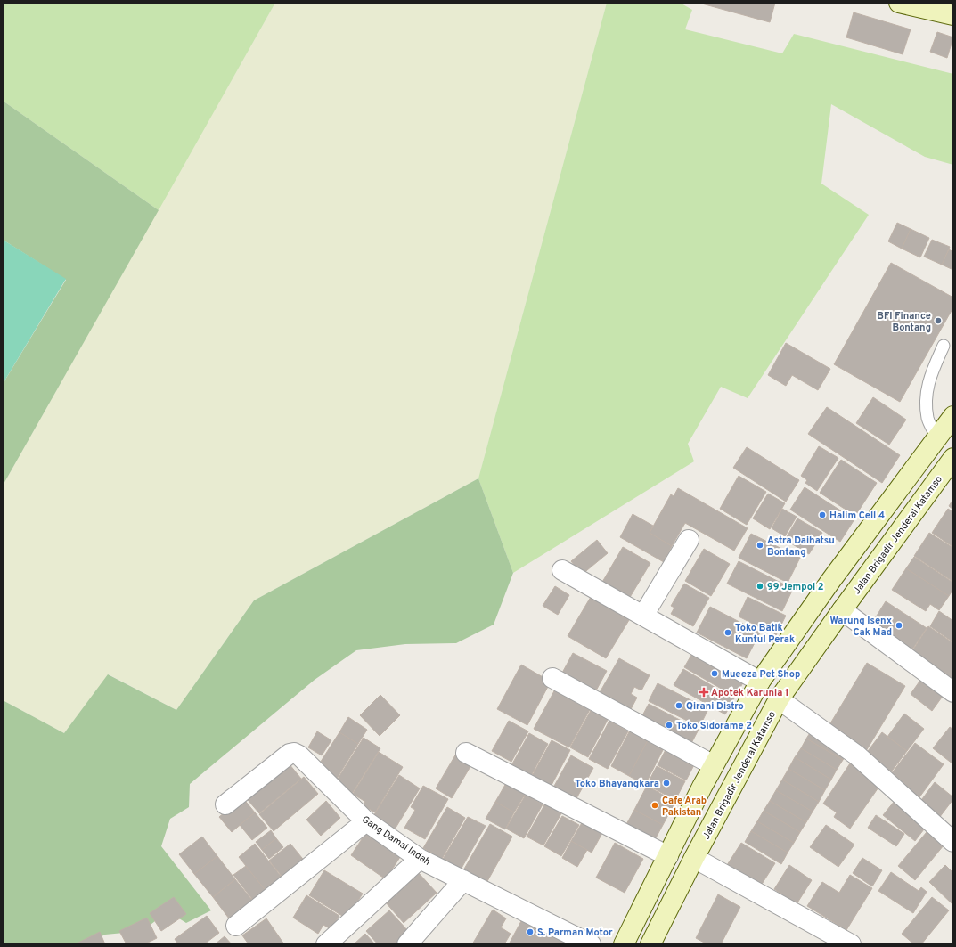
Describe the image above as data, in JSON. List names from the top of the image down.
{
  "streets": {
    "main road": ["Jalan Brigadir Jenderal Katamso"],
    "street": ["Gang Damai Indah"]
  },
  "places": {
    "other": [
      "BFI Finance Bontang",
      "Halim Cell 4",
      "Astra Daihatsu Bontang",
      "99 Jempol 2",
      "Warung Isenx Cak Mad",
      "Toko Batik Kuntul Perak",
      "Mueeza Pet Shop",
      "Qirani Distro",
      "Toko Sidorame 2",
      "Toko Bhayangkara",
      "Cafe Arab Pakistan",
      "S. Parman Motor"
    ],
    "health": ["Apotek Karunia 1"]
  }
}
